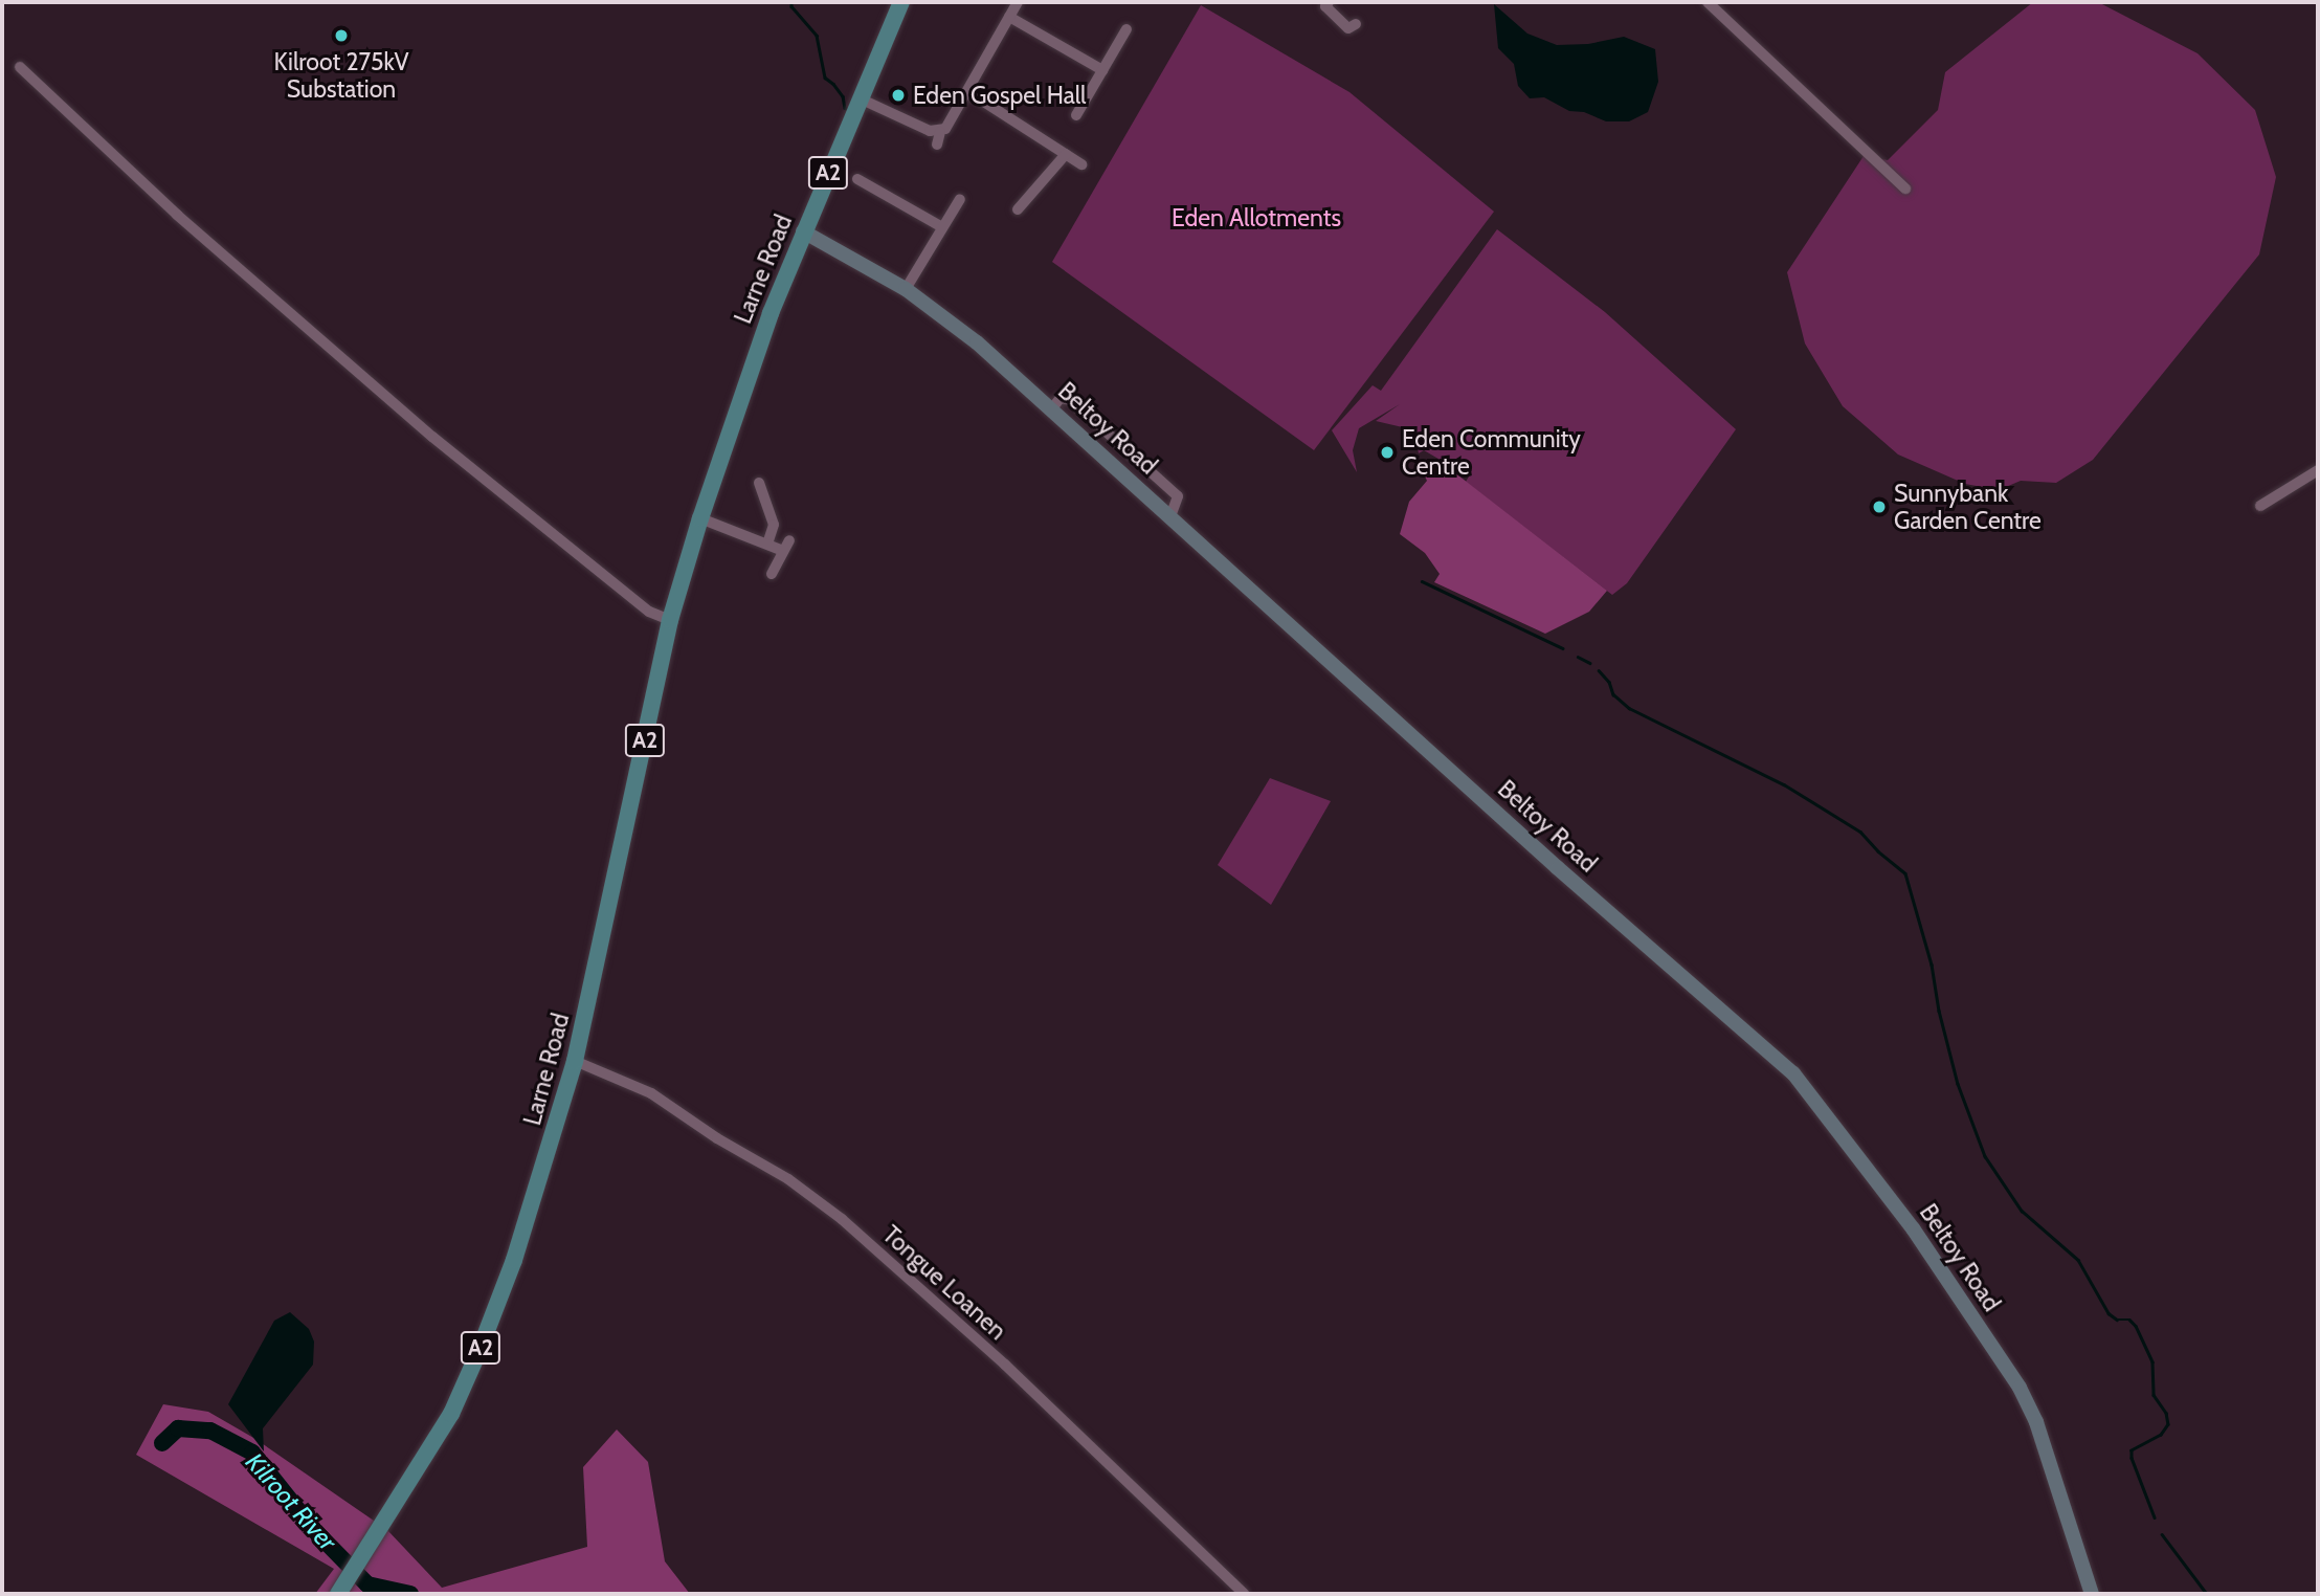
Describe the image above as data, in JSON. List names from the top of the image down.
{
  "streets": {
    "main road": ["A2", "Larne Road", "Beltoy Road"],
    "street": ["Tongue Loanen"]
  },
  "crossings": [
    ["Larne Road", "Beltoy Road"],
    ["Larne Road", "Tongue Loanen"]
  ],
  "water": ["Kilroot River"],
  "parks": ["Eden Allotments"],
  "places": [
    "Kilroot 275kV Substation",
    "Eden Gospel Hall",
    "Eden Community Centre",
    "Sunnybank Garden Centre"
  ]
}
